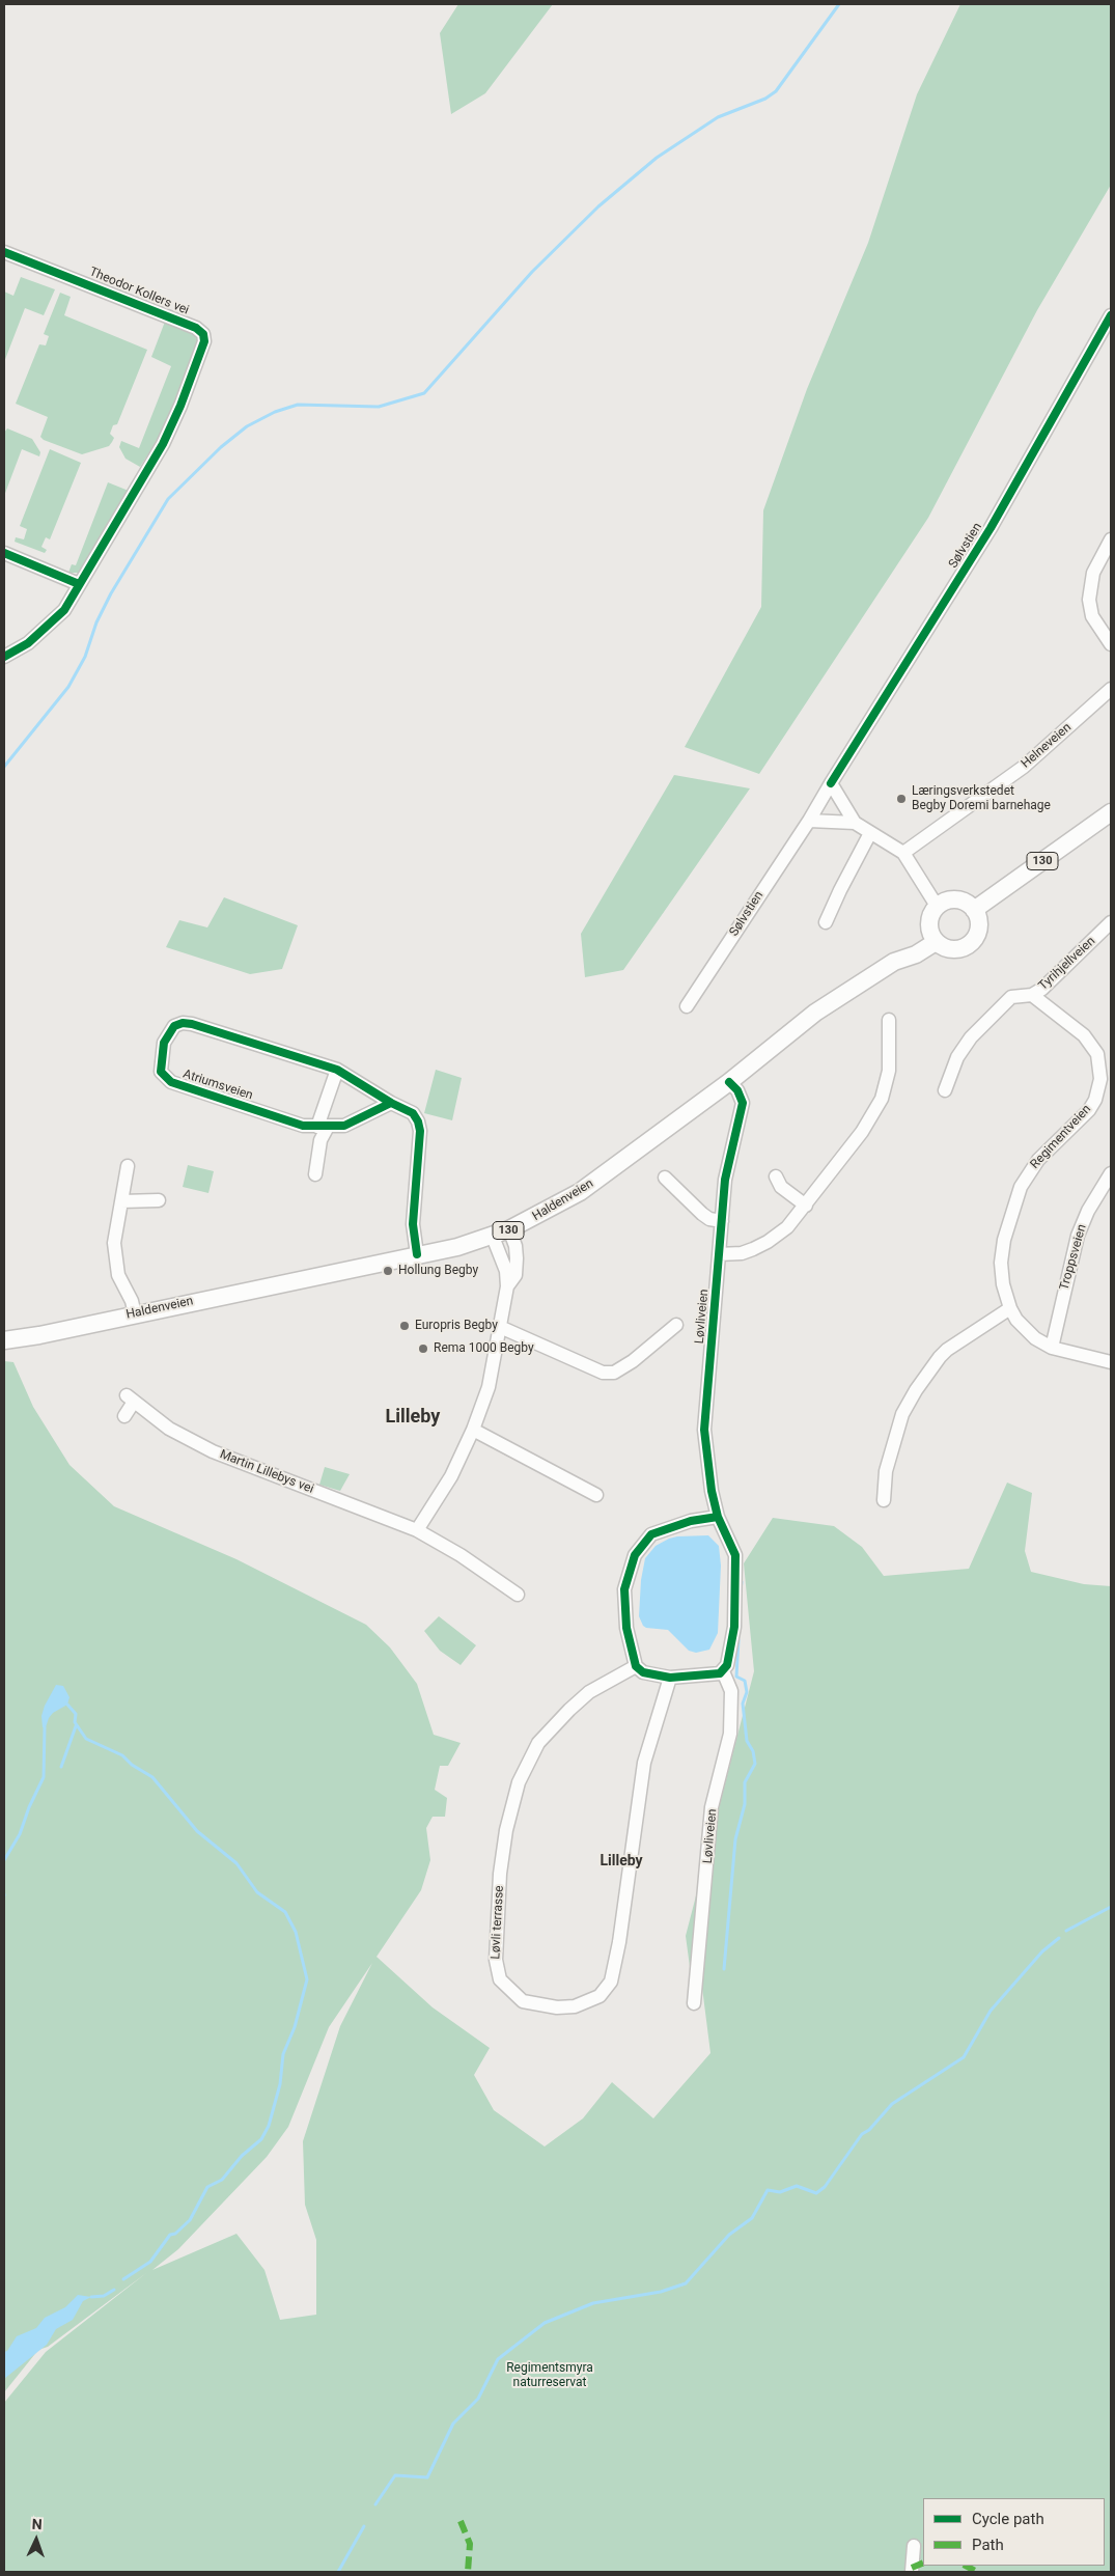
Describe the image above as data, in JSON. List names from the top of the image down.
{
  "streets": {
    "main road": ["130", "Haldenveien"],
    "street": [
      "Theodor Kollers vei",
      "Sølvstien",
      "Helneveien",
      "Tyrihjellveien",
      "Atriumsveien",
      "Regimentveien",
      "Troppsveien",
      "Løvliveien",
      "Martin Lillebys vei",
      "Løvli terrasse"
    ]
  },
  "crossings": [
    ["130", "Haldenveien"],
    ["Tyrihjellveien", "Regimentveien"],
    ["Atriumsveien", "Haldenveien"],
    ["Regimentveien", "Troppsveien"],
    ["Haldenveien", "Løvliveien"],
    ["Løvliveien", "Løvli terrasse"]
  ],
  "districts": ["Lilleby", "Lilleby"],
  "parks": ["Regimentsmyra naturreservat"],
  "places": [
    "Læringsverkstedet Begby Doremi barnehage",
    "Hollung Begby",
    "Europris Begby",
    "Rema 1000 Begby"
  ],
  "legend": ["Cycle path", "Path"],
  "north": "top"
}
